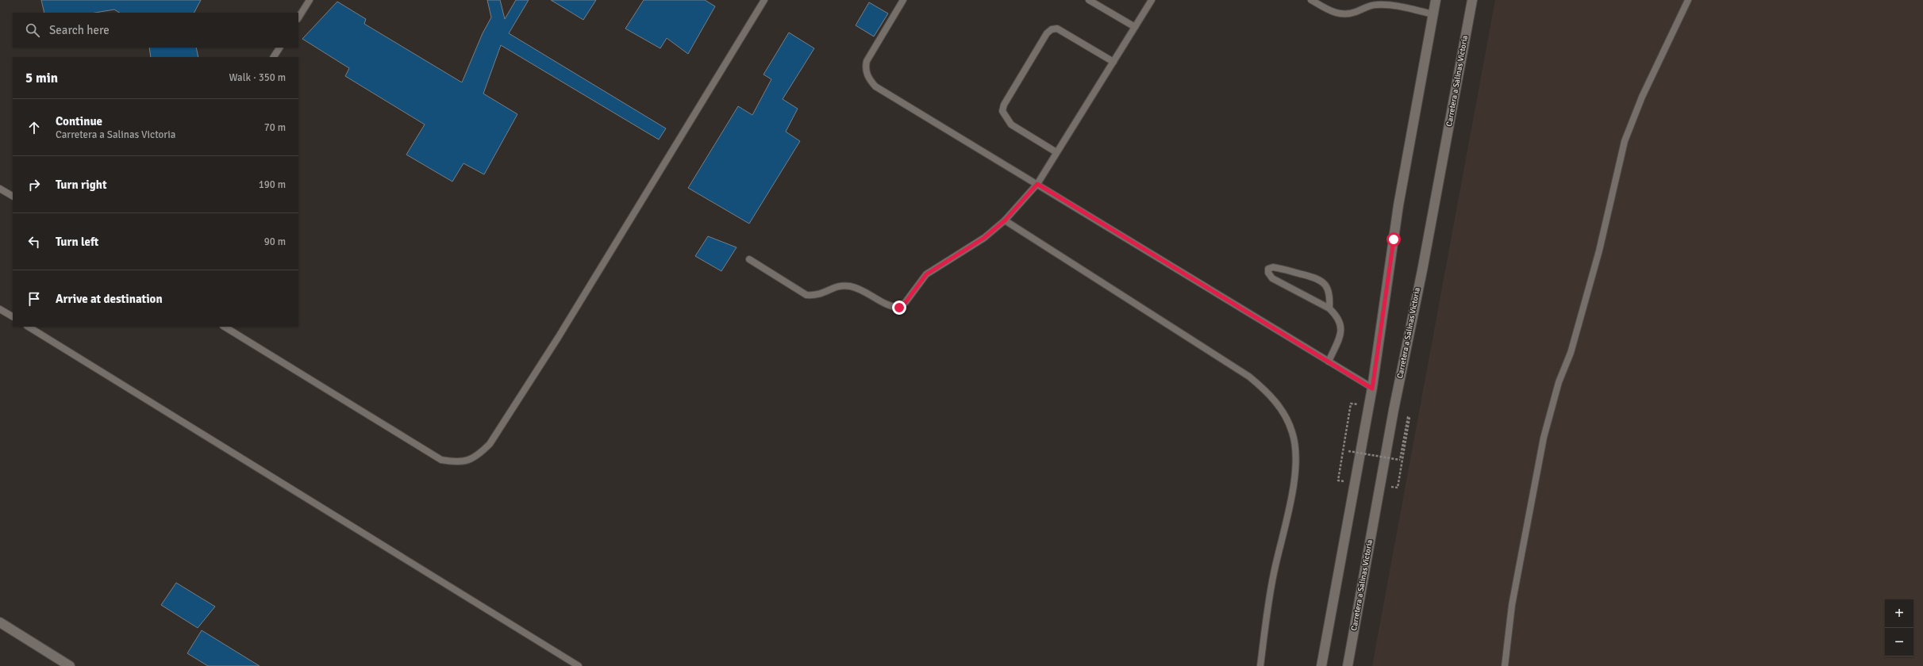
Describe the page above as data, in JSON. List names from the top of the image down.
{
  "streets": {
    "main road": ["Carretera a Salinas Victoria"]
  },
  "page": {
    "search": "Search here",
    "heading": ["5 min", "Walk · 350 m"],
    "list": [
      ["Continue", "Carretera a Salinas Victoria", "70 m"],
      ["Turn right", "190 m"],
      ["Turn left", "90 m"],
      "Arrive at destination"
    ],
    "map_buttons": ["+", "−"]
  }
}
